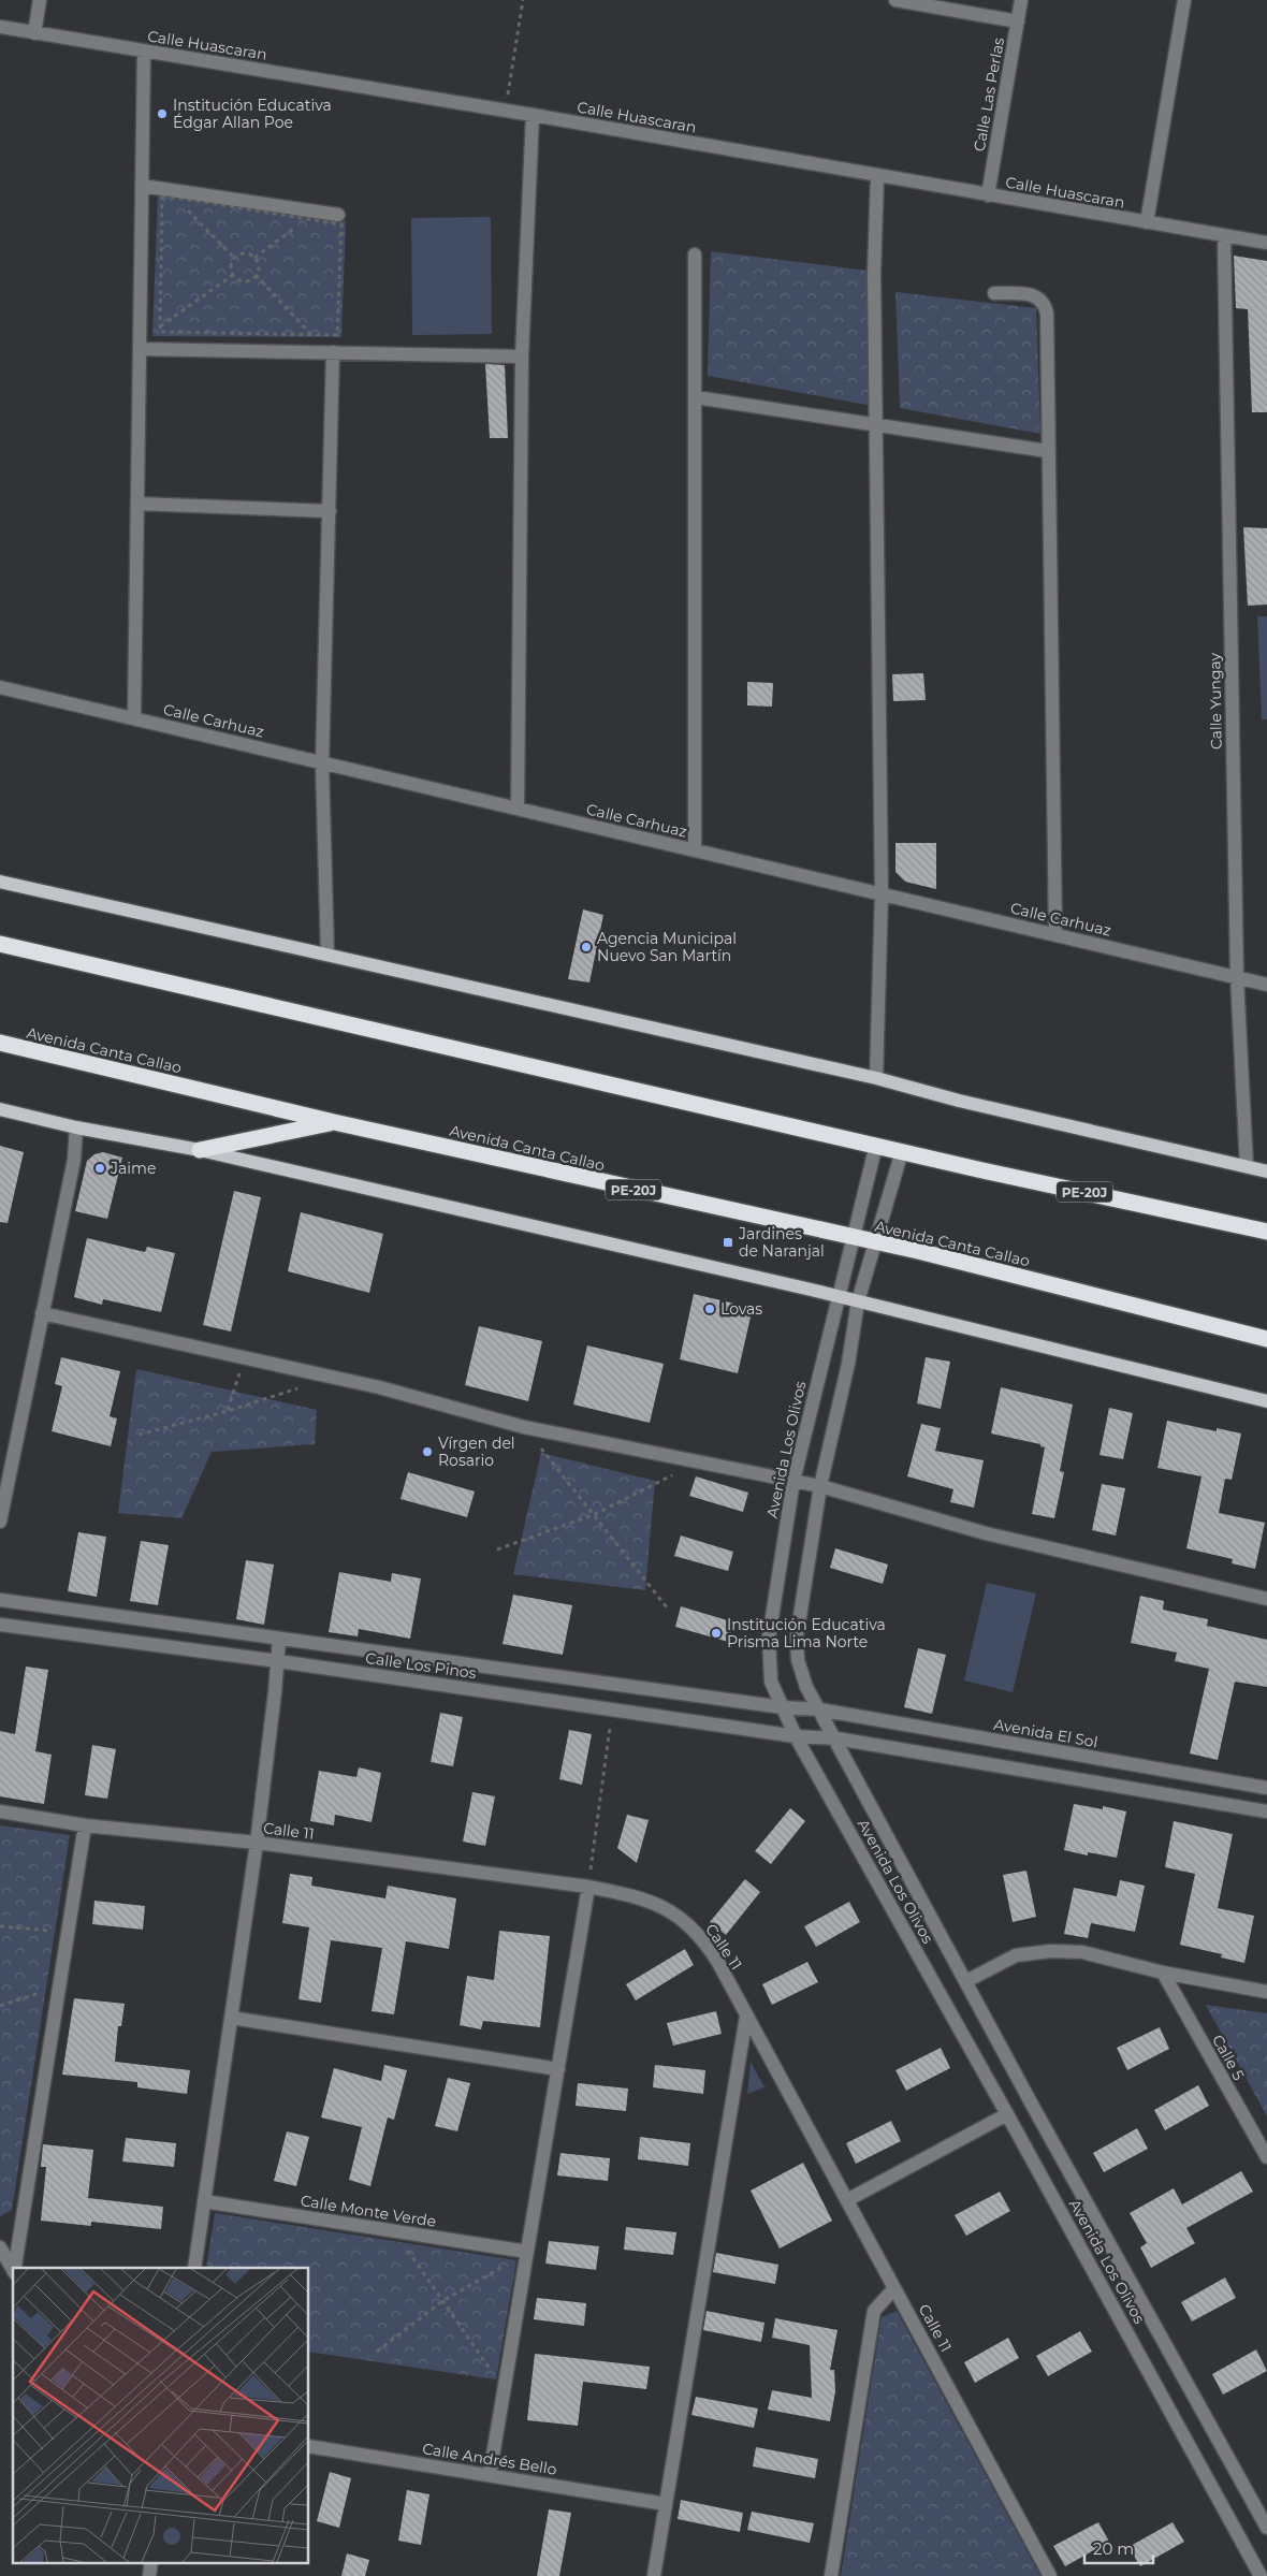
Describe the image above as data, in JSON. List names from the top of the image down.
{
  "streets": {
    "highway": ["Avenida Canta Callao", "PE-20J"],
    "street": [
      "Calle Huascaran",
      "Calle Las Perlas",
      "Calle Yungay",
      "Calle Carhuaz",
      "Avenida Los Olivos",
      "Calle Los Pinos",
      "Avenida El Sol",
      "Calle 11",
      "Calle 5",
      "Calle Monte Verde",
      "Calle Andrés Bello"
    ]
  },
  "crossings": [
    ["Calle Huascaran", "Calle Las Perlas"],
    ["Calle Huascaran", "Calle Yungay"],
    ["Calle Yungay", "Calle Carhuaz"],
    ["Avenida Canta Callao", "Avenida Los Olivos"],
    ["PE-20J", "Avenida Los Olivos"],
    ["Avenida Los Olivos", "Calle Los Pinos"],
    ["Avenida Los Olivos", "Avenida El Sol"],
    ["Calle Los Pinos", "Avenida El Sol"]
  ],
  "places": {
    "other": [
      "Institución Educativa Édgar Allan Poe",
      "Agencia Municipal Nuevo San Martín",
      "Jaime",
      "Lovas",
      "Vírgen del Rosario",
      "Institución Educativa Prisma Lima Norte"
    ],
    "transit": ["Jardines de Naranjal"]
  },
  "scale_bar": "20 m"
}
